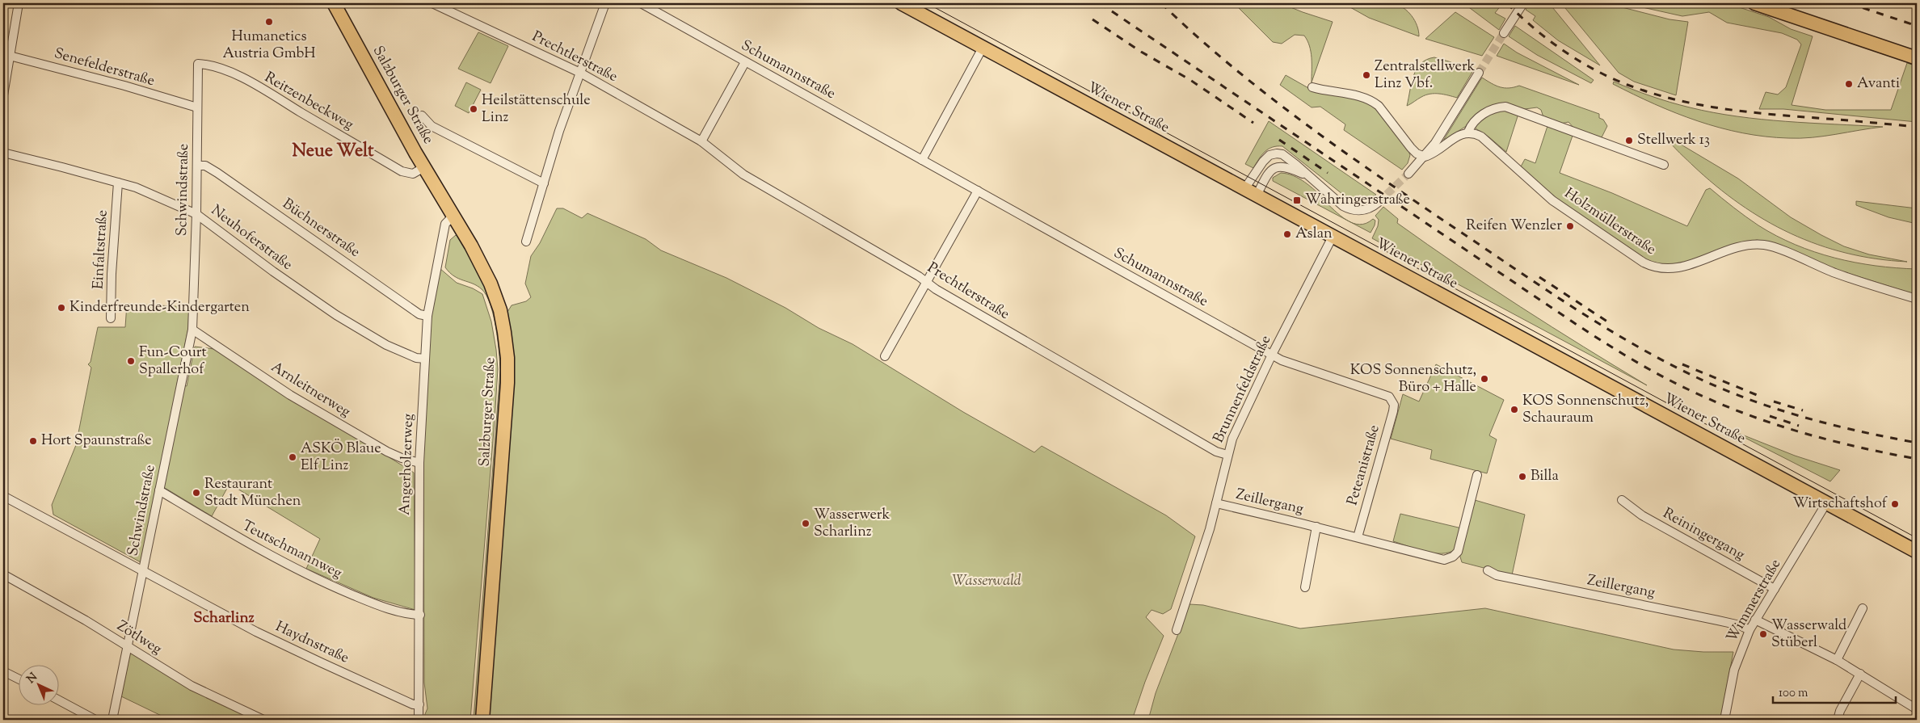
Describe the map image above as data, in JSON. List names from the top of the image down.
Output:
{
  "streets": {
    "main road": ["Salzburger Straße", "Wiener Straße"],
    "street": [
      "Prechtlerstraße",
      "Senefelderstraße",
      "Schumannstraße",
      "Reitzenbeckweg",
      "Schwindstraße",
      "Holzmüllerstraße",
      "Büchnerstraße",
      "Neuhoferstraße",
      "Einfaltstraße",
      "Brunnenfeldstraße",
      "Arnleitnerweg",
      "Angerholzerweg",
      "Peteanistraße",
      "Zeillergang",
      "Reiningergang",
      "Teutschmannweg",
      "Wimmerstraße",
      "Zötlweg",
      "Haydnstraße"
    ]
  },
  "crossings": [
    ["Prechtlerstraße", "Brunnenfeldstraße"],
    ["Senefelderstraße", "Schwindstraße"],
    ["Schumannstraße", "Brunnenfeldstraße"],
    ["Schumannstraße", "Peteanistraße"],
    ["Salzburger Straße", "Reitzenbeckweg"],
    ["Salzburger Straße", "Angerholzerweg"],
    ["Reitzenbeckweg", "Schwindstraße"],
    ["Wiener Straße", "Brunnenfeldstraße"],
    ["Wiener Straße", "Wimmerstraße"],
    ["Schwindstraße", "Büchnerstraße"],
    ["Schwindstraße", "Neuhoferstraße"],
    ["Schwindstraße", "Arnleitnerweg"],
    ["Schwindstraße", "Teutschmannweg"],
    ["Schwindstraße", "Zötlweg"],
    ["Schwindstraße", "Haydnstraße"],
    ["Büchnerstraße", "Angerholzerweg"],
    ["Neuhoferstraße", "Einfaltstraße"],
    ["Neuhoferstraße", "Angerholzerweg"],
    ["Brunnenfeldstraße", "Zeillergang"],
    ["Arnleitnerweg", "Angerholzerweg"],
    ["Angerholzerweg", "Teutschmannweg"],
    ["Angerholzerweg", "Haydnstraße"],
    ["Peteanistraße", "Zeillergang"],
    ["Zeillergang", "Wimmerstraße"],
    ["Reiningergang", "Wimmerstraße"]
  ],
  "districts": ["Neue Welt", "Scharlinz"],
  "parks": ["Wasserwald"],
  "places": {
    "other": [
      "Humanetics Austria GmbH",
      "Zentralstellwerk Linz Vbf.",
      "Avanti",
      "Heilstättenschule Linz",
      "Stellwerk 13",
      "Reifen Wenzler",
      "Aslan",
      "Kinderfreunde-Kindergarten",
      "Fun-Court Spallerhof",
      "KOS Sonnenschutz, Büro + Halle",
      "KOS Sonnenschutz, Schauraum",
      "Hort Spaunstraße",
      "ASKÖ Blaue Elf Linz",
      "Billa",
      "Restaurant Stadt München",
      "Wirtschaftshof",
      "Wasserwerk Scharlinz",
      "Wasserwald Stüberl"
    ],
    "transit": ["Wahringerstraße"]
  },
  "scale_bar": "100 m",
  "north": "top left"
}
